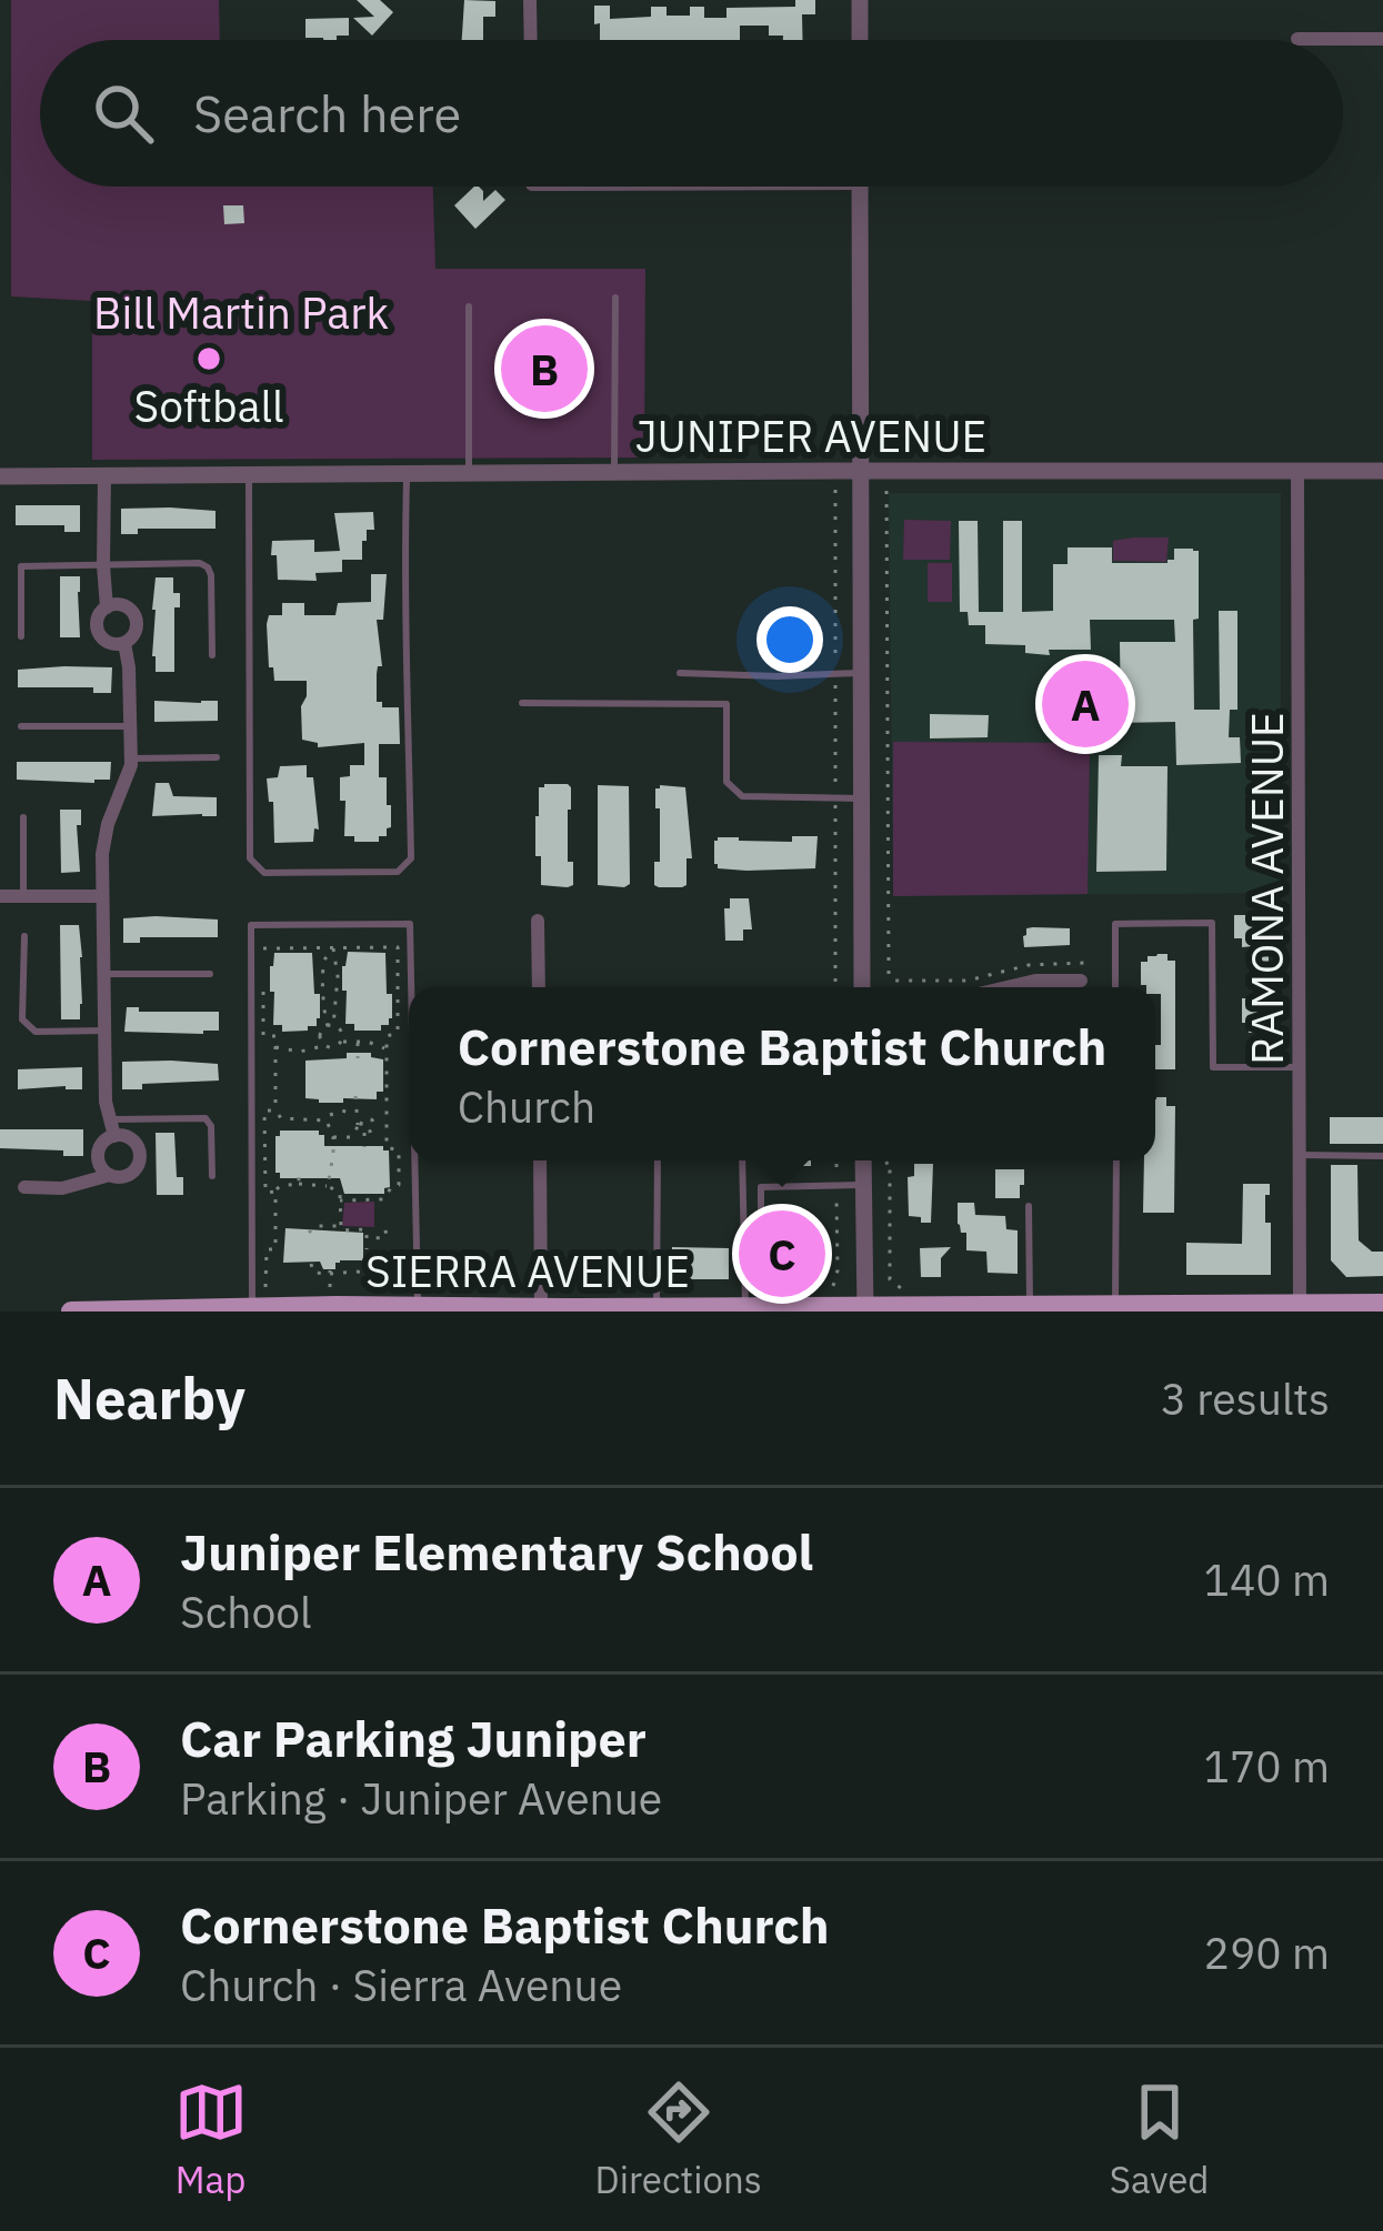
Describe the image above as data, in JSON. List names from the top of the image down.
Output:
{
  "streets": {
    "main road": ["SIERRA AVENUE"],
    "street": ["JUNIPER AVENUE", "RAMONA AVENUE"]
  },
  "crossings": [
    ["JUNIPER AVENUE", "RAMONA AVENUE"],
    ["RAMONA AVENUE", "SIERRA AVENUE"]
  ],
  "parks": ["Bill Martin Park"],
  "places": ["Softball"],
  "page": {
    "search": "Search here",
    "pins": ["B", "A", "C"],
    "popup": ["Cornerstone Baptist Church", "Church"],
    "heading": ["Nearby", "3 results"],
    "list": [
      {
        "mark": "A",
        "name": "Juniper Elementary School",
        "note": "School",
        "value": "140 m"
      },
      {
        "mark": "B",
        "name": "Car Parking Juniper",
        "note": "Parking · Juniper Avenue",
        "value": "170 m"
      },
      {
        "mark": "C",
        "name": "Cornerstone Baptist Church",
        "note": "Church · Sierra Avenue",
        "value": "290 m"
      }
    ],
    "nav": ["Map", "Directions", "Saved"]
  }
}
